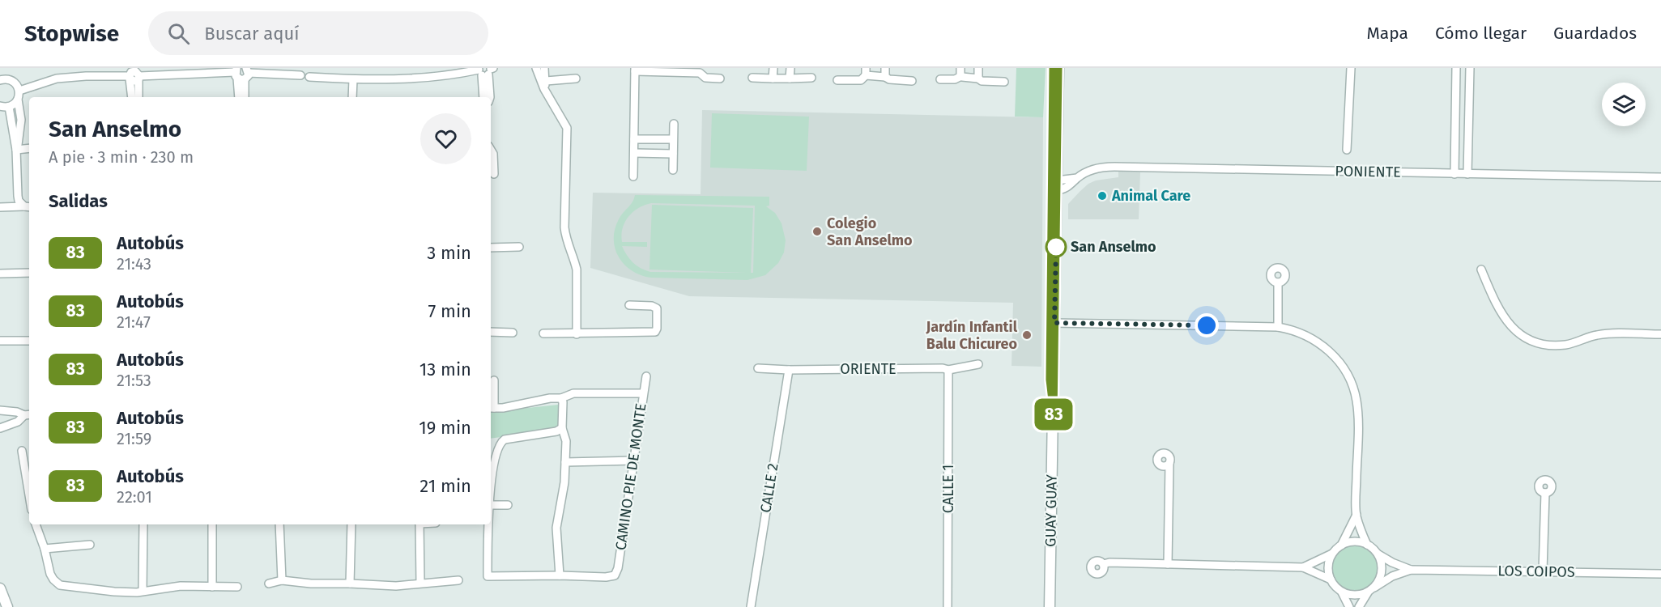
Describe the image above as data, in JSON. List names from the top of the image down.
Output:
{
  "streets": {
    "street": [
      "PONIENTE",
      "ORIENTE",
      "CAMINO PIE DE MONTE",
      "CALLE 2",
      "CALLE 1",
      "GUAY GUAY",
      "LOS COIPOS"
    ]
  },
  "crossings": [
    ["PONIENTE", "GUAY GUAY"],
    ["ORIENTE", "CALLE 2"],
    ["ORIENTE", "CALLE 1"]
  ],
  "places": [
    "Animal Care",
    "Colegio San Anselmo",
    "San Anselmo",
    "Jardín Infantil Balu Chicureo"
  ],
  "lines": ["bus line 83"],
  "page": {
    "header": "Stopwise",
    "search": "Buscar aquí",
    "nav": ["Mapa", "Cómo llegar", "Guardados"],
    "on_map": "83",
    "heading": [
      ["San Anselmo", "A pie · 3 min · 230 m"],
      "Salidas"
    ],
    "list": [
      {
        "mark": "83",
        "name": "Autobús",
        "note": "21:43",
        "value": "3 min"
      },
      {
        "mark": "83",
        "name": "Autobús",
        "note": "21:47",
        "value": "7 min"
      },
      {
        "mark": "83",
        "name": "Autobús",
        "note": "21:53",
        "value": "13 min"
      },
      {
        "mark": "83",
        "name": "Autobús",
        "note": "21:59",
        "value": "19 min"
      },
      {
        "mark": "83",
        "name": "Autobús",
        "note": "22:01",
        "value": "21 min"
      }
    ]
  }
}
